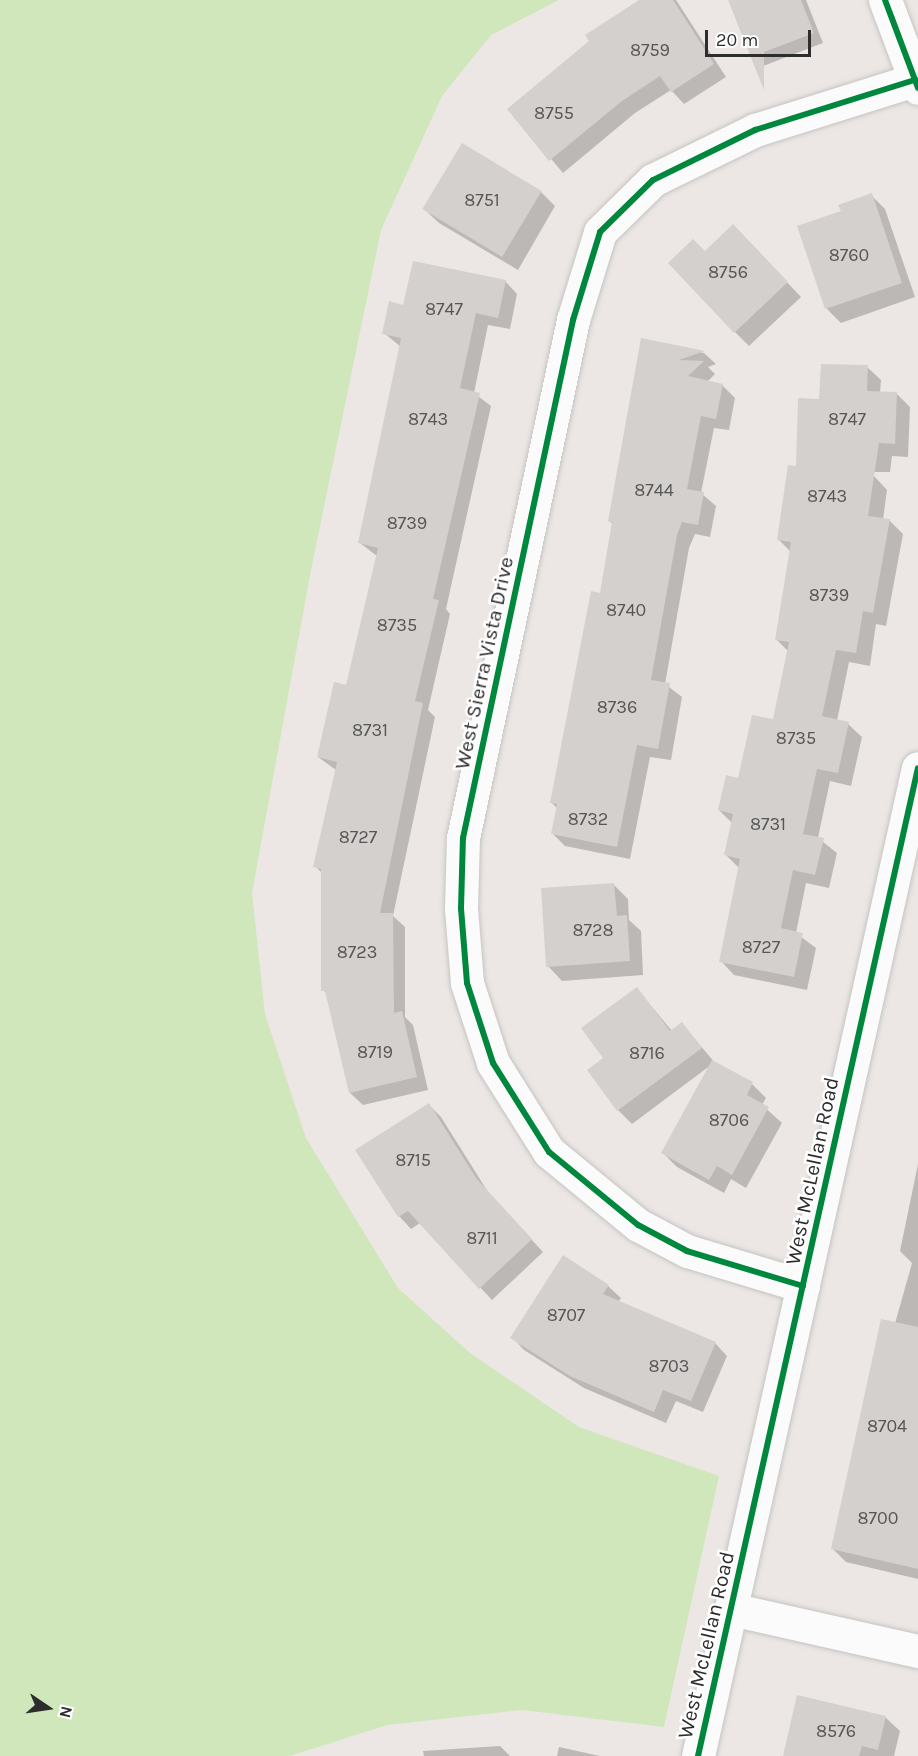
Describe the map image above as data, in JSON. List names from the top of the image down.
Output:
{
  "streets": {
    "street": ["West Sierra Vista Drive", "West McLellan Road"]
  },
  "crossings": [
    ["West Sierra Vista Drive", "West McLellan Road"]
  ],
  "house_numbers": [
    "8759",
    "8755",
    "8751",
    "8760",
    "8756",
    "8747",
    "8743",
    "8747",
    "8744",
    "8743",
    "8739",
    "8739",
    "8740",
    "8735",
    "8736",
    "8731",
    "8735",
    "8732",
    "8731",
    "8727",
    "8728",
    "8727",
    "8723",
    "8719",
    "8716",
    "8706",
    "8715",
    "8711",
    "8707",
    "8703",
    "8704",
    "8700",
    "8576"
  ],
  "scale_bar": "20 m",
  "north": "right"
}
